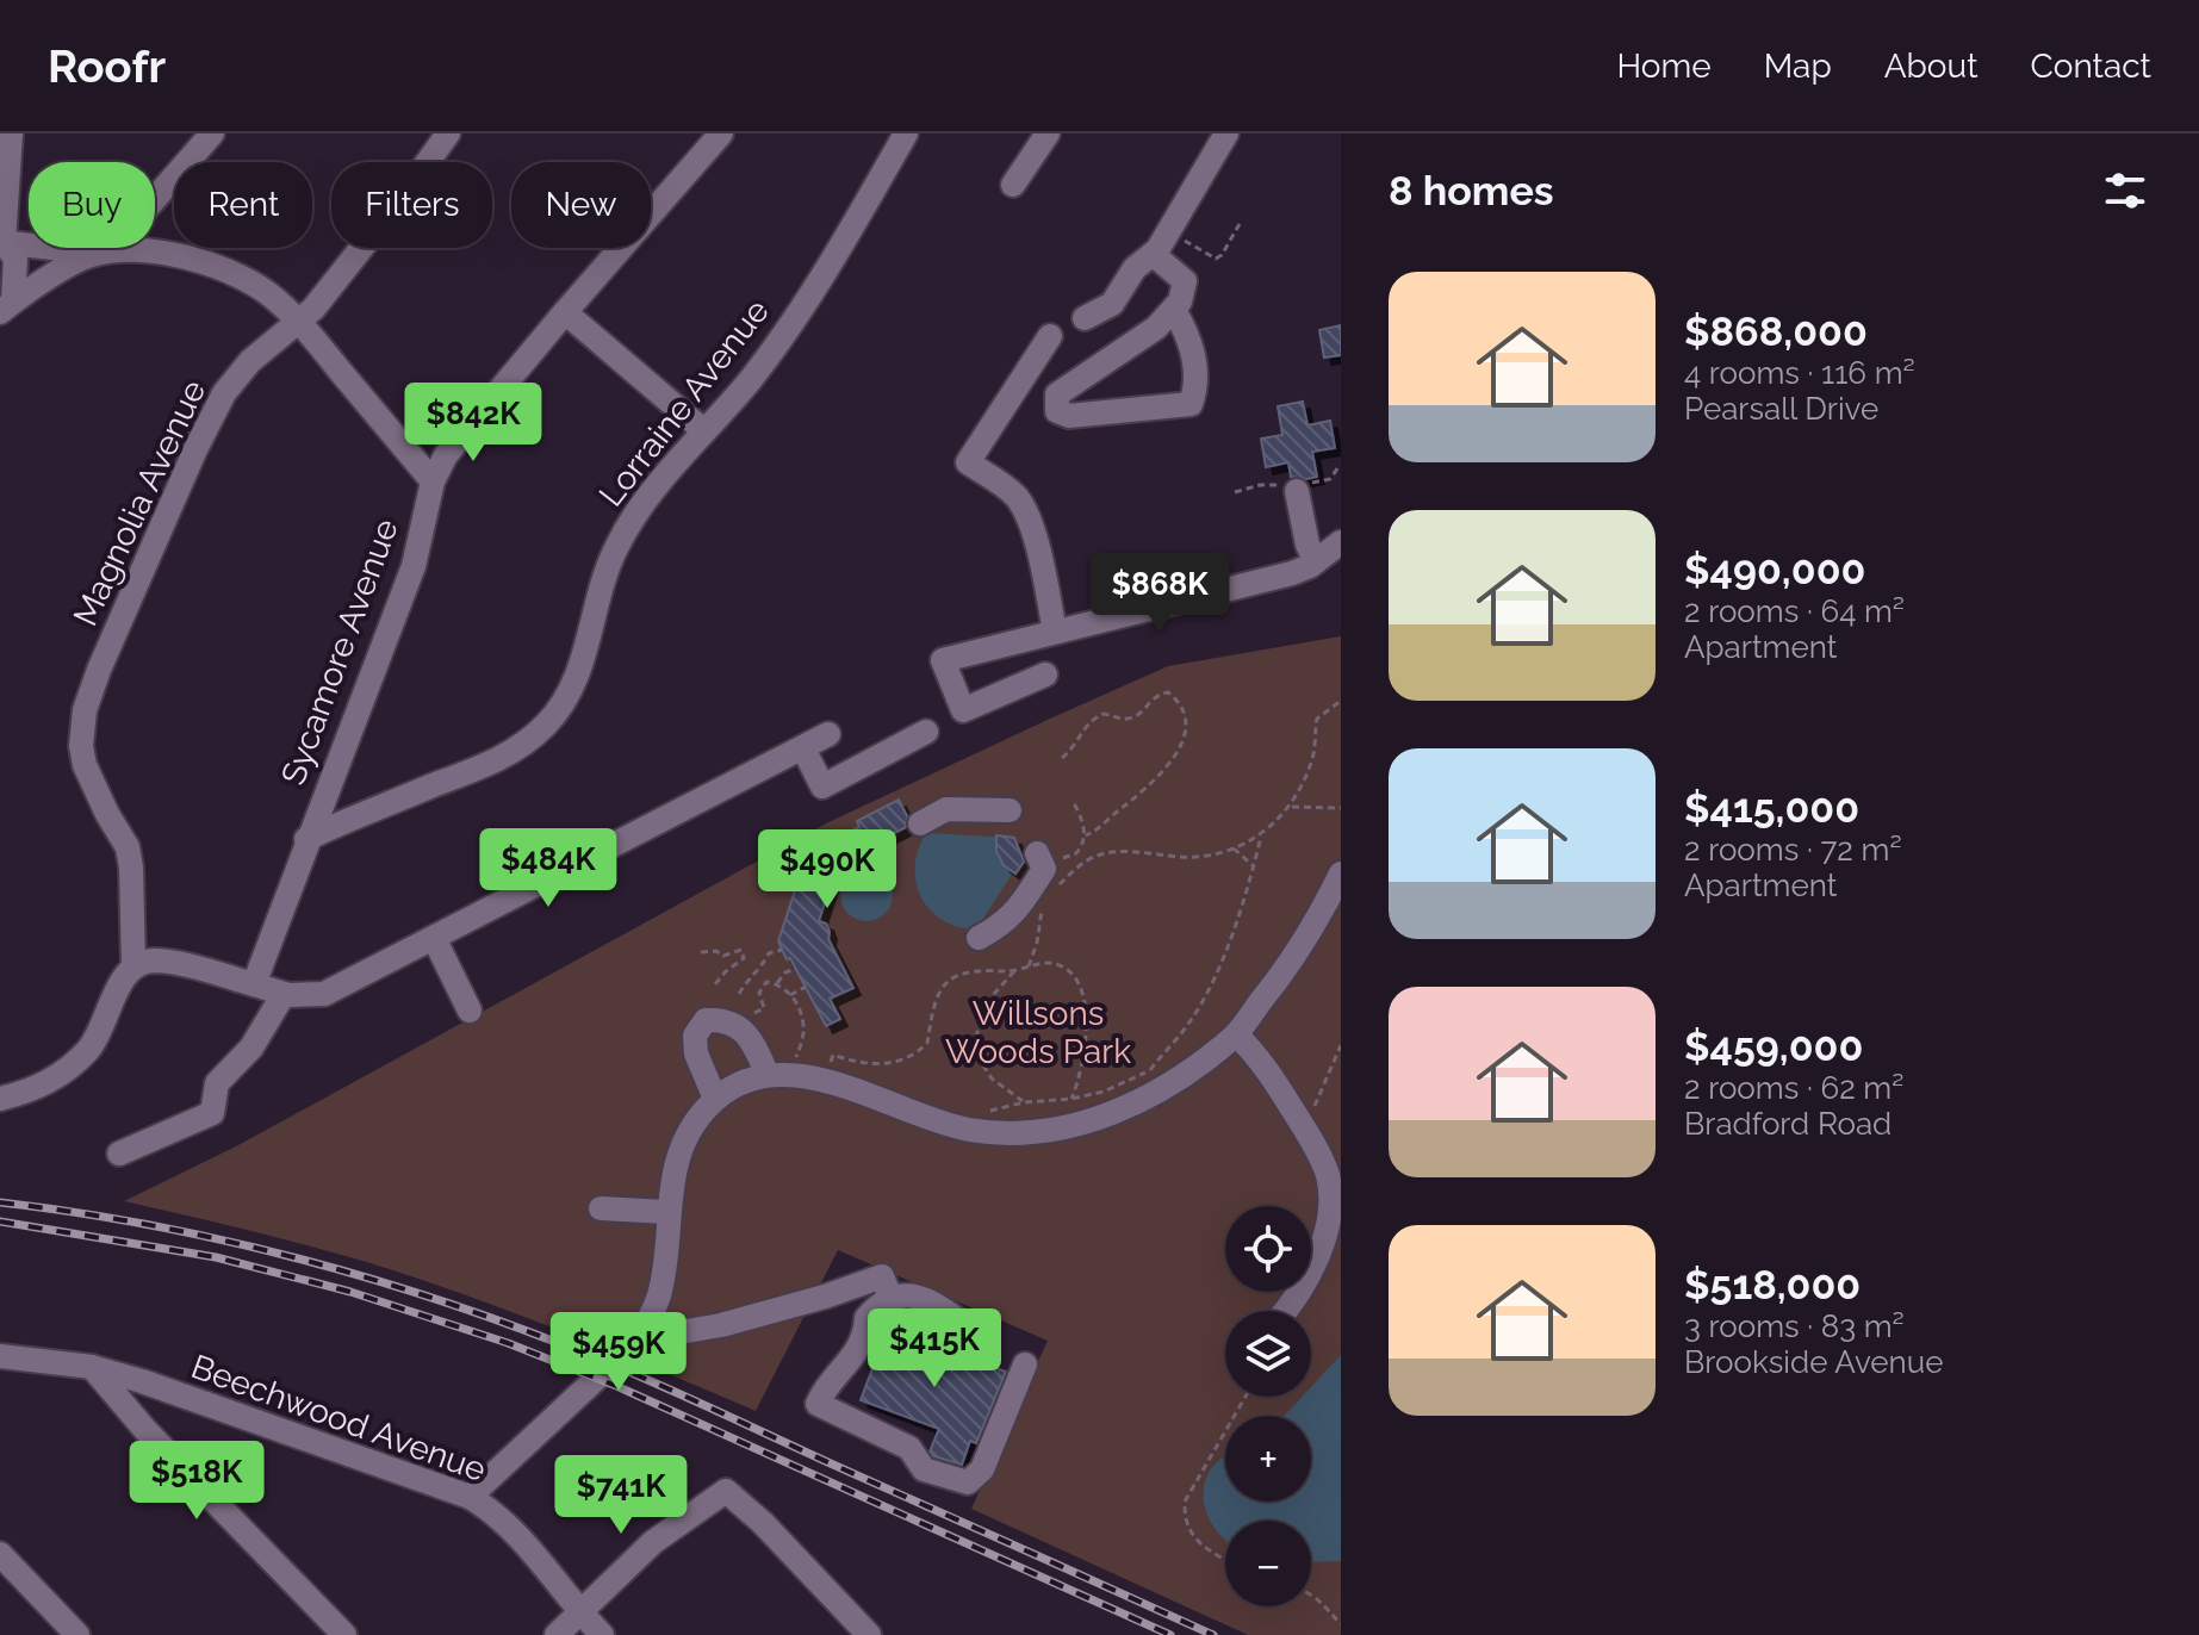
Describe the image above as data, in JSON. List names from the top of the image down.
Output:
{
  "streets": {
    "street": [
      "Lorraine Avenue",
      "Magnolia Avenue",
      "Sycamore Avenue",
      "Beechwood Avenue"
    ]
  },
  "crossings": [
    ["Lorraine Avenue", "Sycamore Avenue"]
  ],
  "parks": ["Willsons Woods Park"],
  "page": {
    "header": "Roofr",
    "nav": [
      "Home",
      "Map",
      "About",
      "Contact"
    ],
    "heading": "8 homes",
    "chip": [
      "Buy",
      "Rent",
      "Filters",
      "New"
    ],
    "list": [
      {
        "name": "$868,000",
        "note": "4 rooms · 116 m² · Pearsall Drive"
      },
      {
        "name": "$490,000",
        "note": "2 rooms · 64 m² · Apartment"
      },
      {
        "name": "$415,000",
        "note": "2 rooms · 72 m² · Apartment"
      },
      {
        "name": "$459,000",
        "note": "2 rooms · 62 m² · Bradford Road"
      },
      {
        "name": "$518,000",
        "note": "3 rooms · 83 m² · Brookside Avenue"
      }
    ],
    "price": [
      "$842K",
      "$868K",
      "$484K",
      "$490K",
      "$415K",
      "$459K",
      "$518K",
      "$741K"
    ],
    "map_buttons": ["+", "−"]
  }
}
